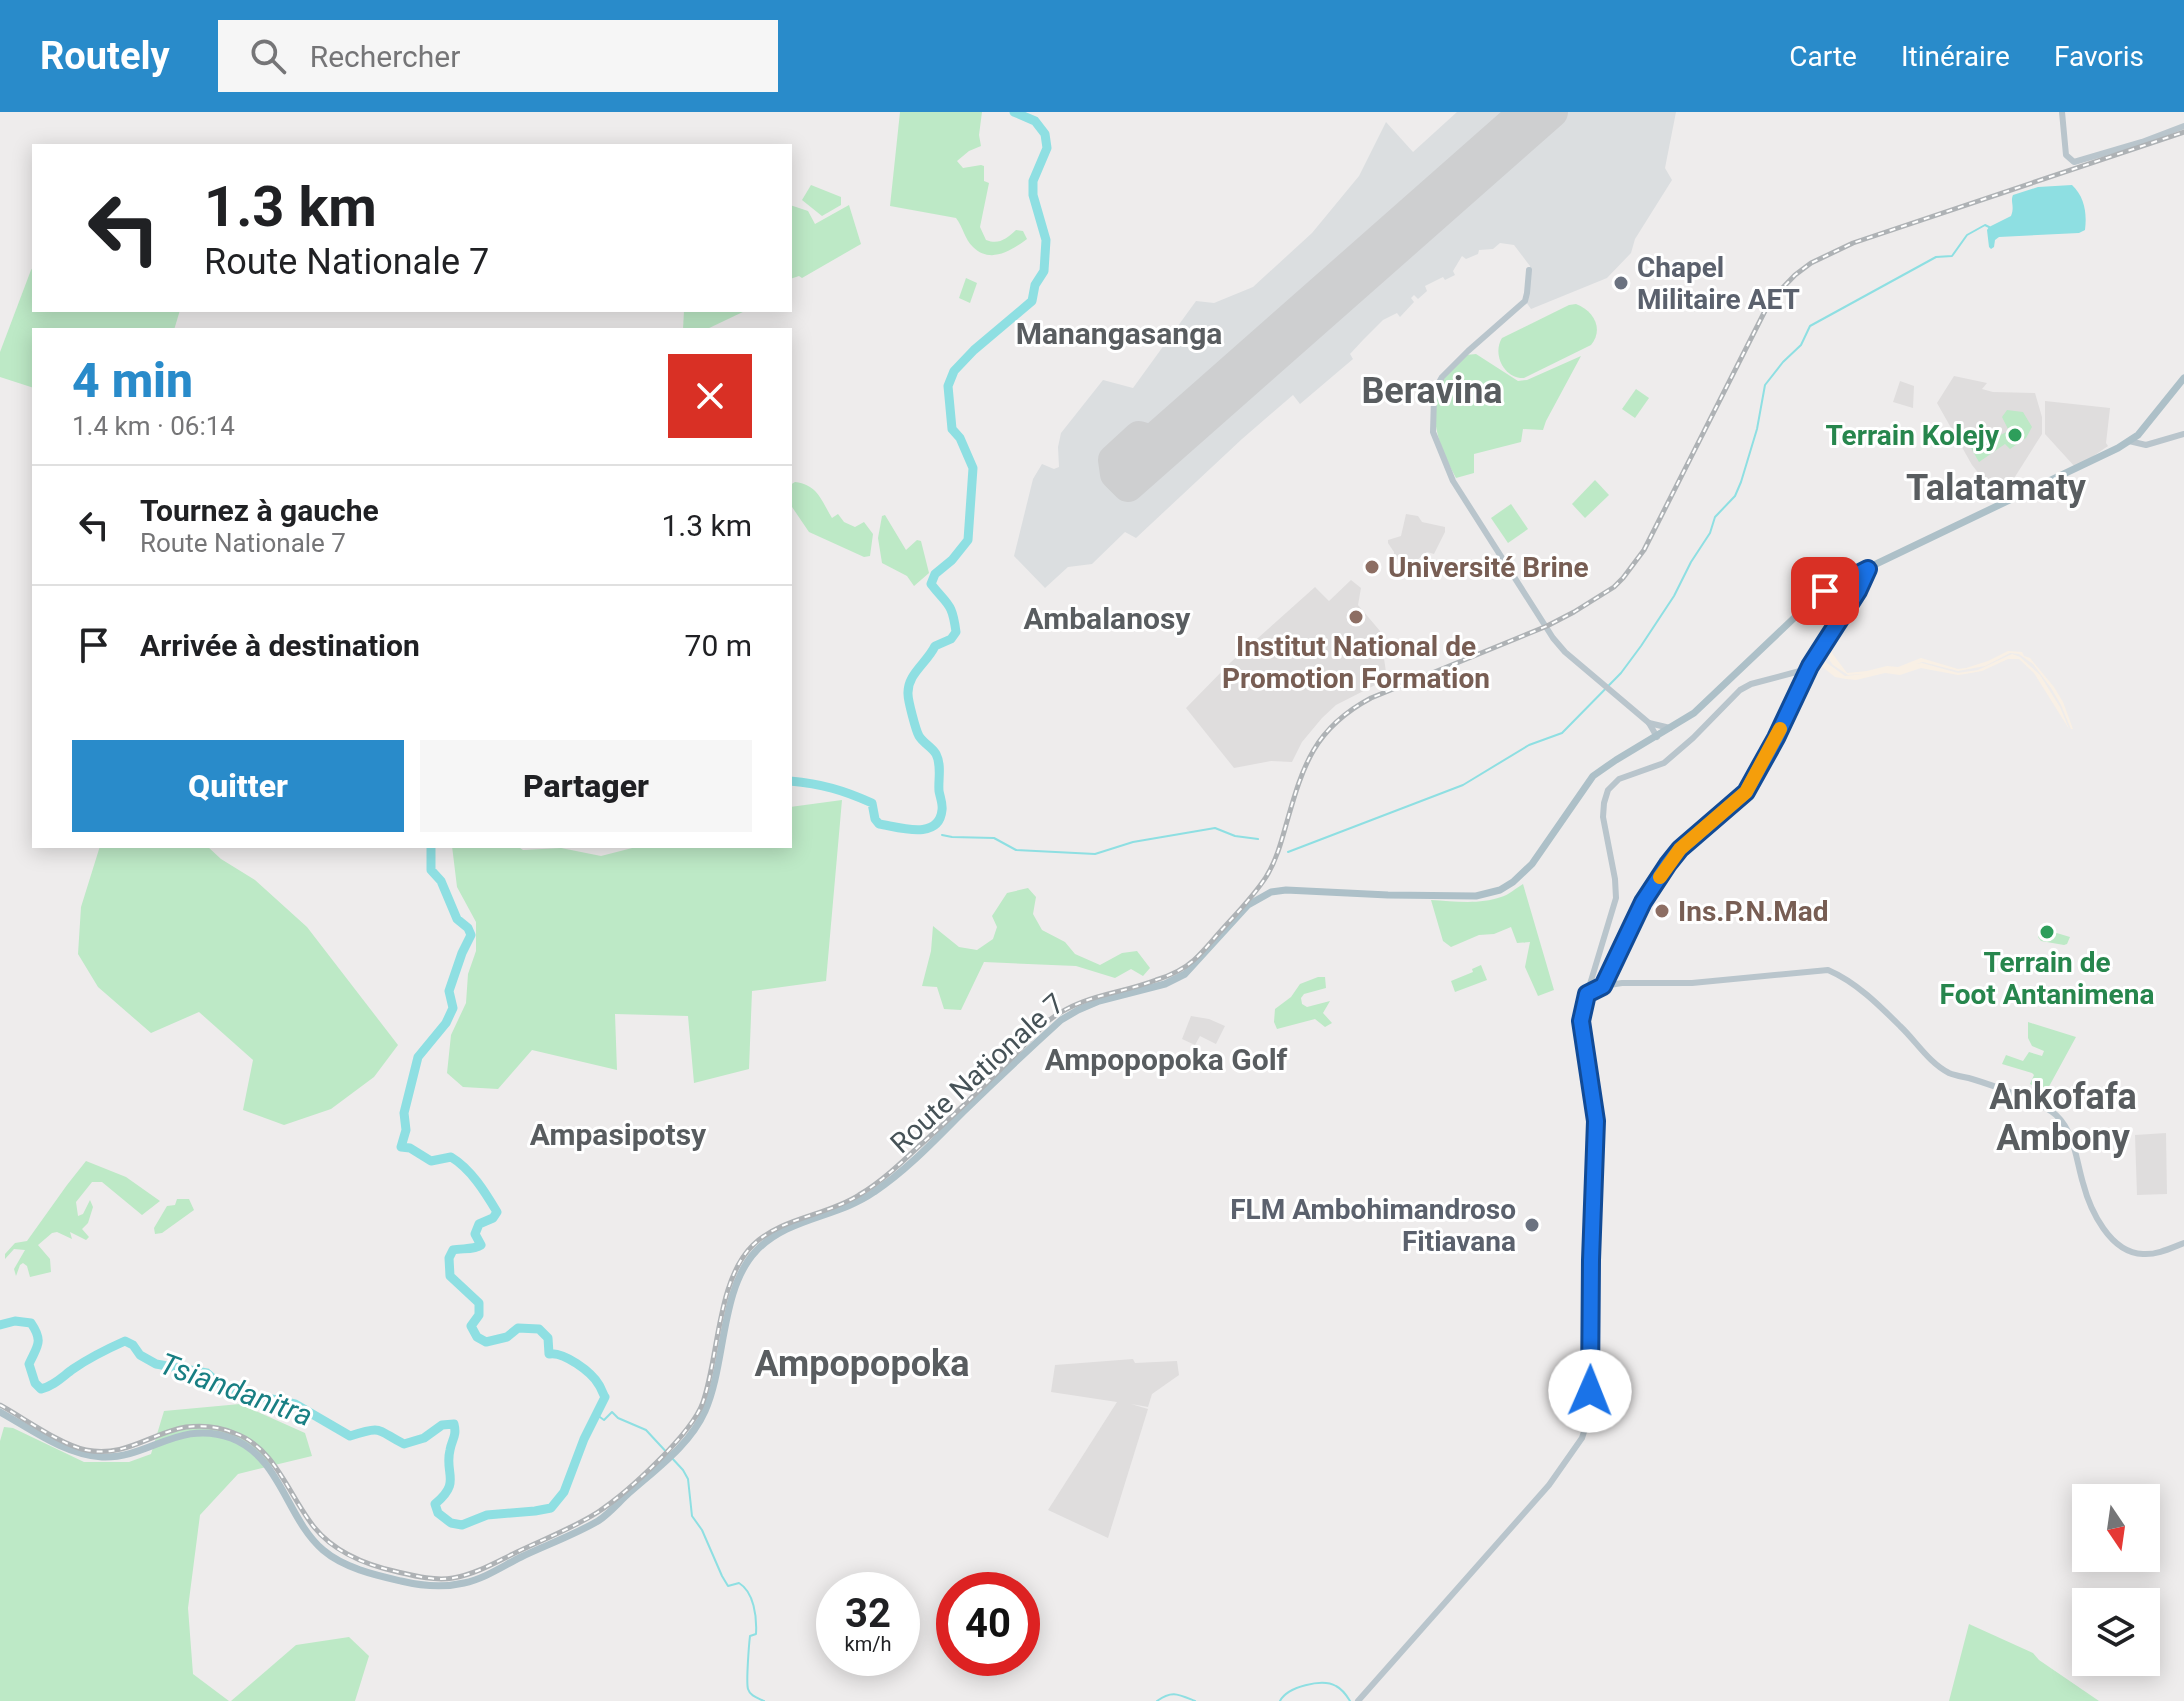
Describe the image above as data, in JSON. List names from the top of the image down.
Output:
{
  "streets": {
    "main road": ["Route Nationale 7"]
  },
  "districts": [
    "Manangasanga",
    "Beravina",
    "Talatamaty",
    "Ambalanosy",
    "Ampopopoka Golf",
    "Ankofafa Ambony",
    "Ampasipotsy",
    "Ampopopoka"
  ],
  "water": ["Tsiandanitra"],
  "places": [
    "Chapel Militaire AET",
    "Terrain Kolejy",
    "Université Brine",
    "Institut National de Promotion Formation",
    "Ins.P.N.Mad",
    "Terrain de Foot Antanimena",
    "FLM Ambohimandroso Fitiavana"
  ],
  "north": "bottom",
  "page": {
    "header": "Routely",
    "search": "Rechercher",
    "nav": ["Carte", "Itinéraire", "Favoris"],
    "turn": ["1.3 km", "Route Nationale 7"],
    "heading": ["4 min", "1.4 km · 06:14"],
    "list": [
      {
        "name": "Tournez à gauche",
        "note": "Route Nationale 7",
        "value": "1.3 km"
      },
      {
        "name": "Arrivée à destination",
        "value": "70 m"
      }
    ],
    "buttons": ["Quitter", "Partager"],
    "speed": "32 km/h",
    "limit": "40"
  }
}
